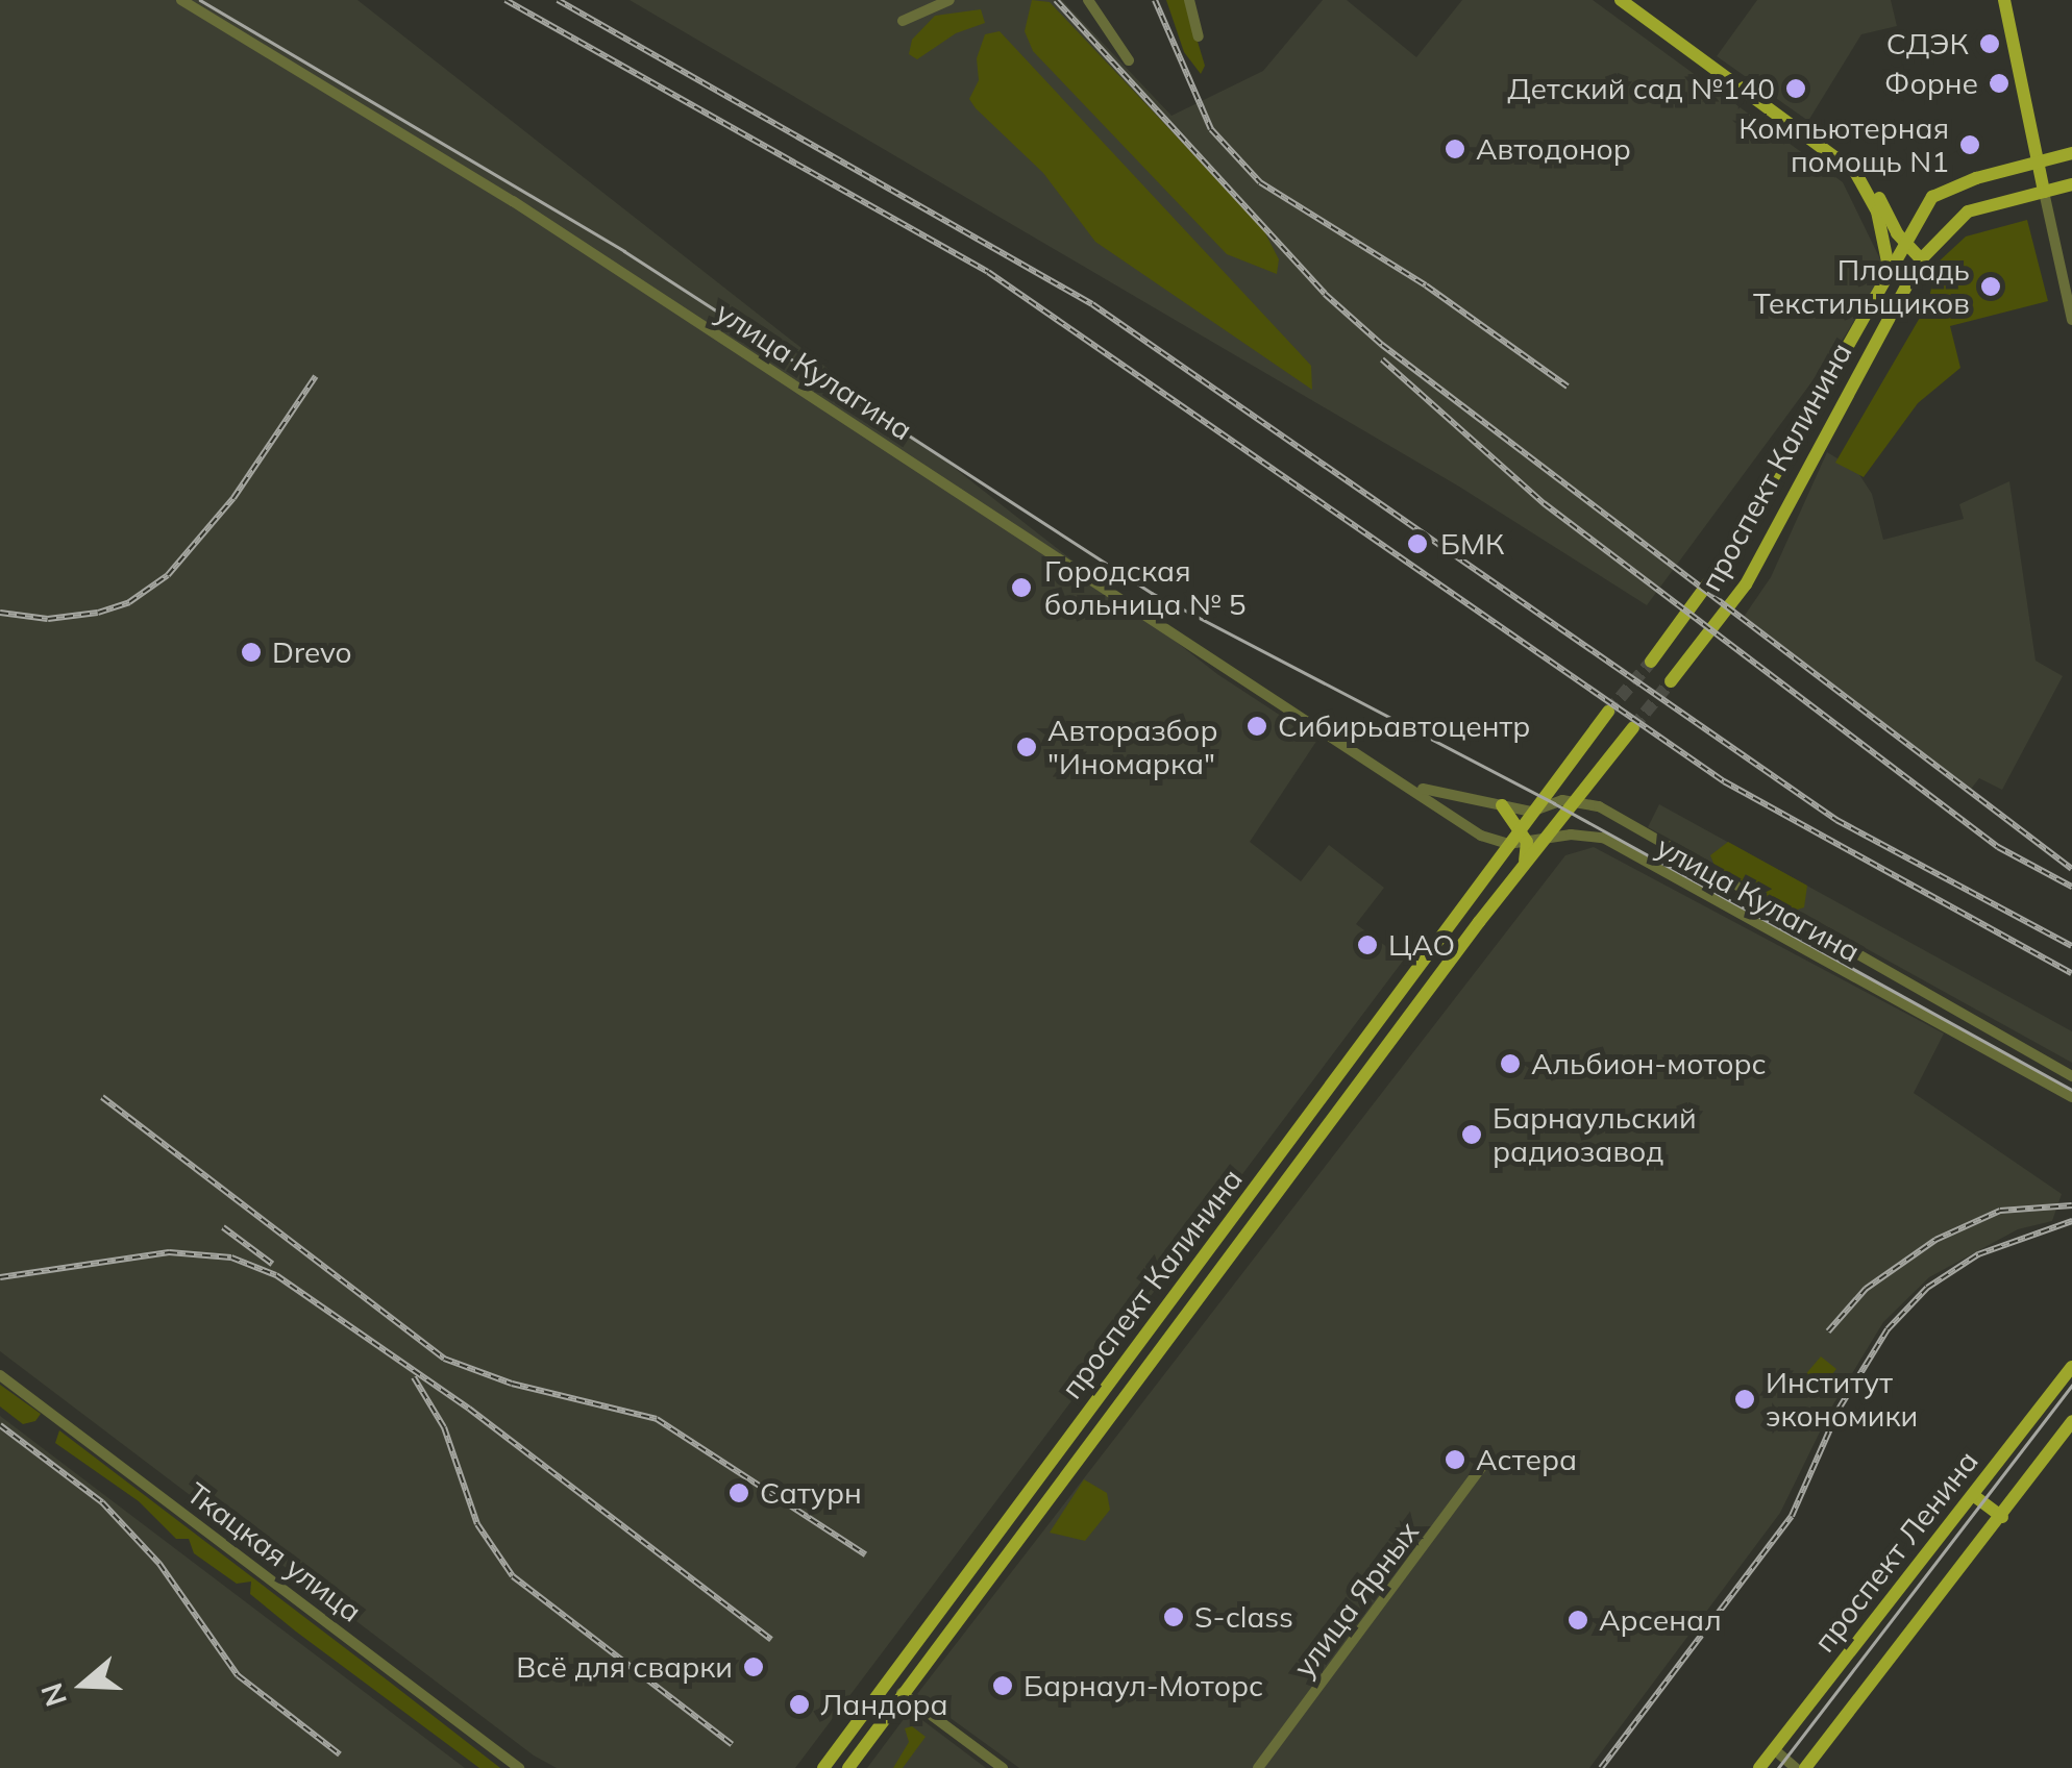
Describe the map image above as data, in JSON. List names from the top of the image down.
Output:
{
  "streets": {
    "main road": ["проспект Калинина", "проспект Ленина"],
    "street": ["улица Кулагина", "Ткацкая улица", "улица Ярных"]
  },
  "crossings": [
    ["улица Кулагина", "проспект Калинина"]
  ],
  "places": [
    "СДЭК",
    "Форне",
    "Детский сад №140",
    "Компьютерная помощь N1",
    "Автодонор",
    "Площадь Текстильщиков",
    "БМК",
    "Городская больница № 5",
    "Drevo",
    "Сибирьавтоцентр",
    "Авторазбор \"Иномарка\"",
    "ЦАО",
    "Альбион-моторс",
    "Барнаульский радиозавод",
    "Институт экономики",
    "Астера",
    "Сатурн",
    "S-class",
    "Арсенал",
    "Всё для сварки",
    "Барнаул-Моторс",
    "Ландора"
  ],
  "north": "left"
}
